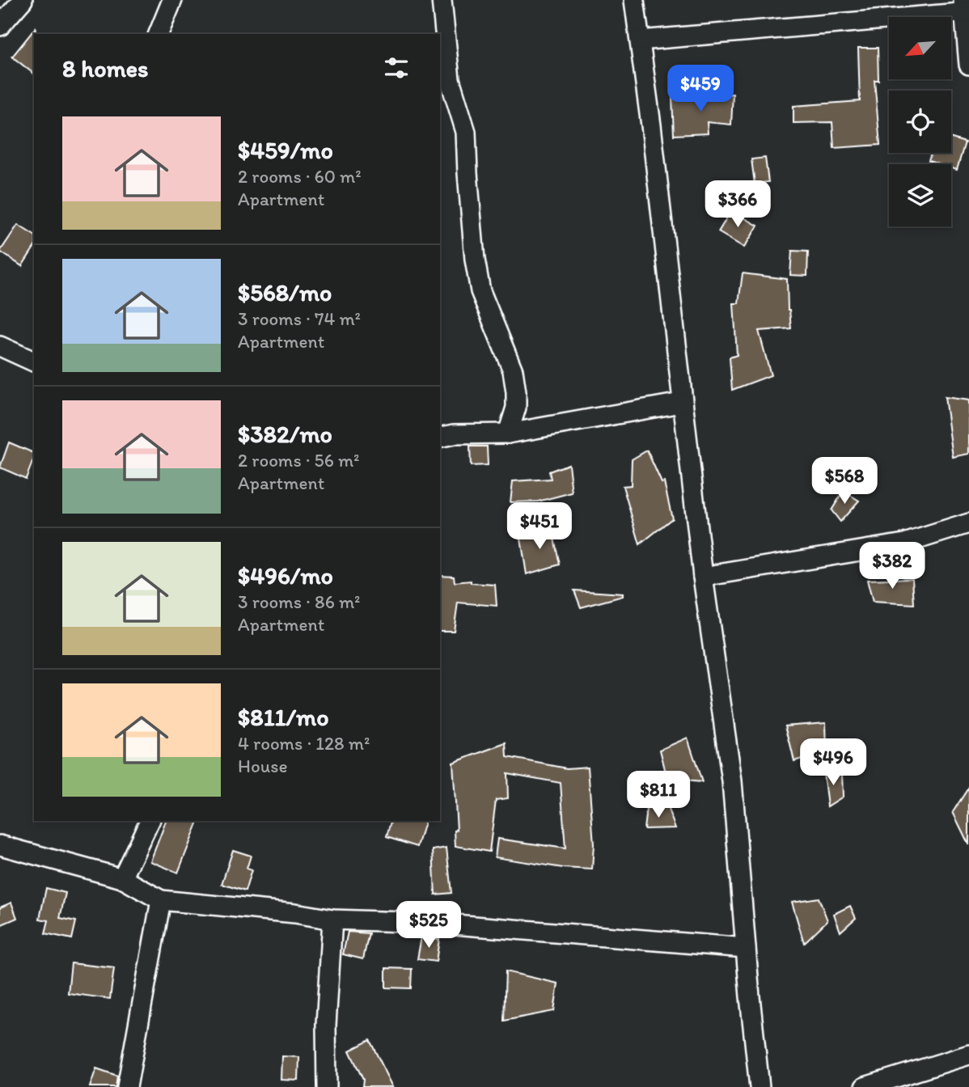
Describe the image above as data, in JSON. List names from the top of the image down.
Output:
{
  "north": "bottom left",
  "page": {
    "heading": "8 homes",
    "price": [
      "$459",
      "$366",
      "$568",
      "$451",
      "$382",
      "$496",
      "$811",
      "$525"
    ],
    "list": [
      {
        "name": "$459/mo",
        "note": "2 rooms · 60 m² · Apartment"
      },
      {
        "name": "$568/mo",
        "note": "3 rooms · 74 m² · Apartment"
      },
      {
        "name": "$382/mo",
        "note": "2 rooms · 56 m² · Apartment"
      },
      {
        "name": "$496/mo",
        "note": "3 rooms · 86 m² · Apartment"
      },
      {
        "name": "$811/mo",
        "note": "4 rooms · 128 m² · House"
      }
    ]
  }
}
